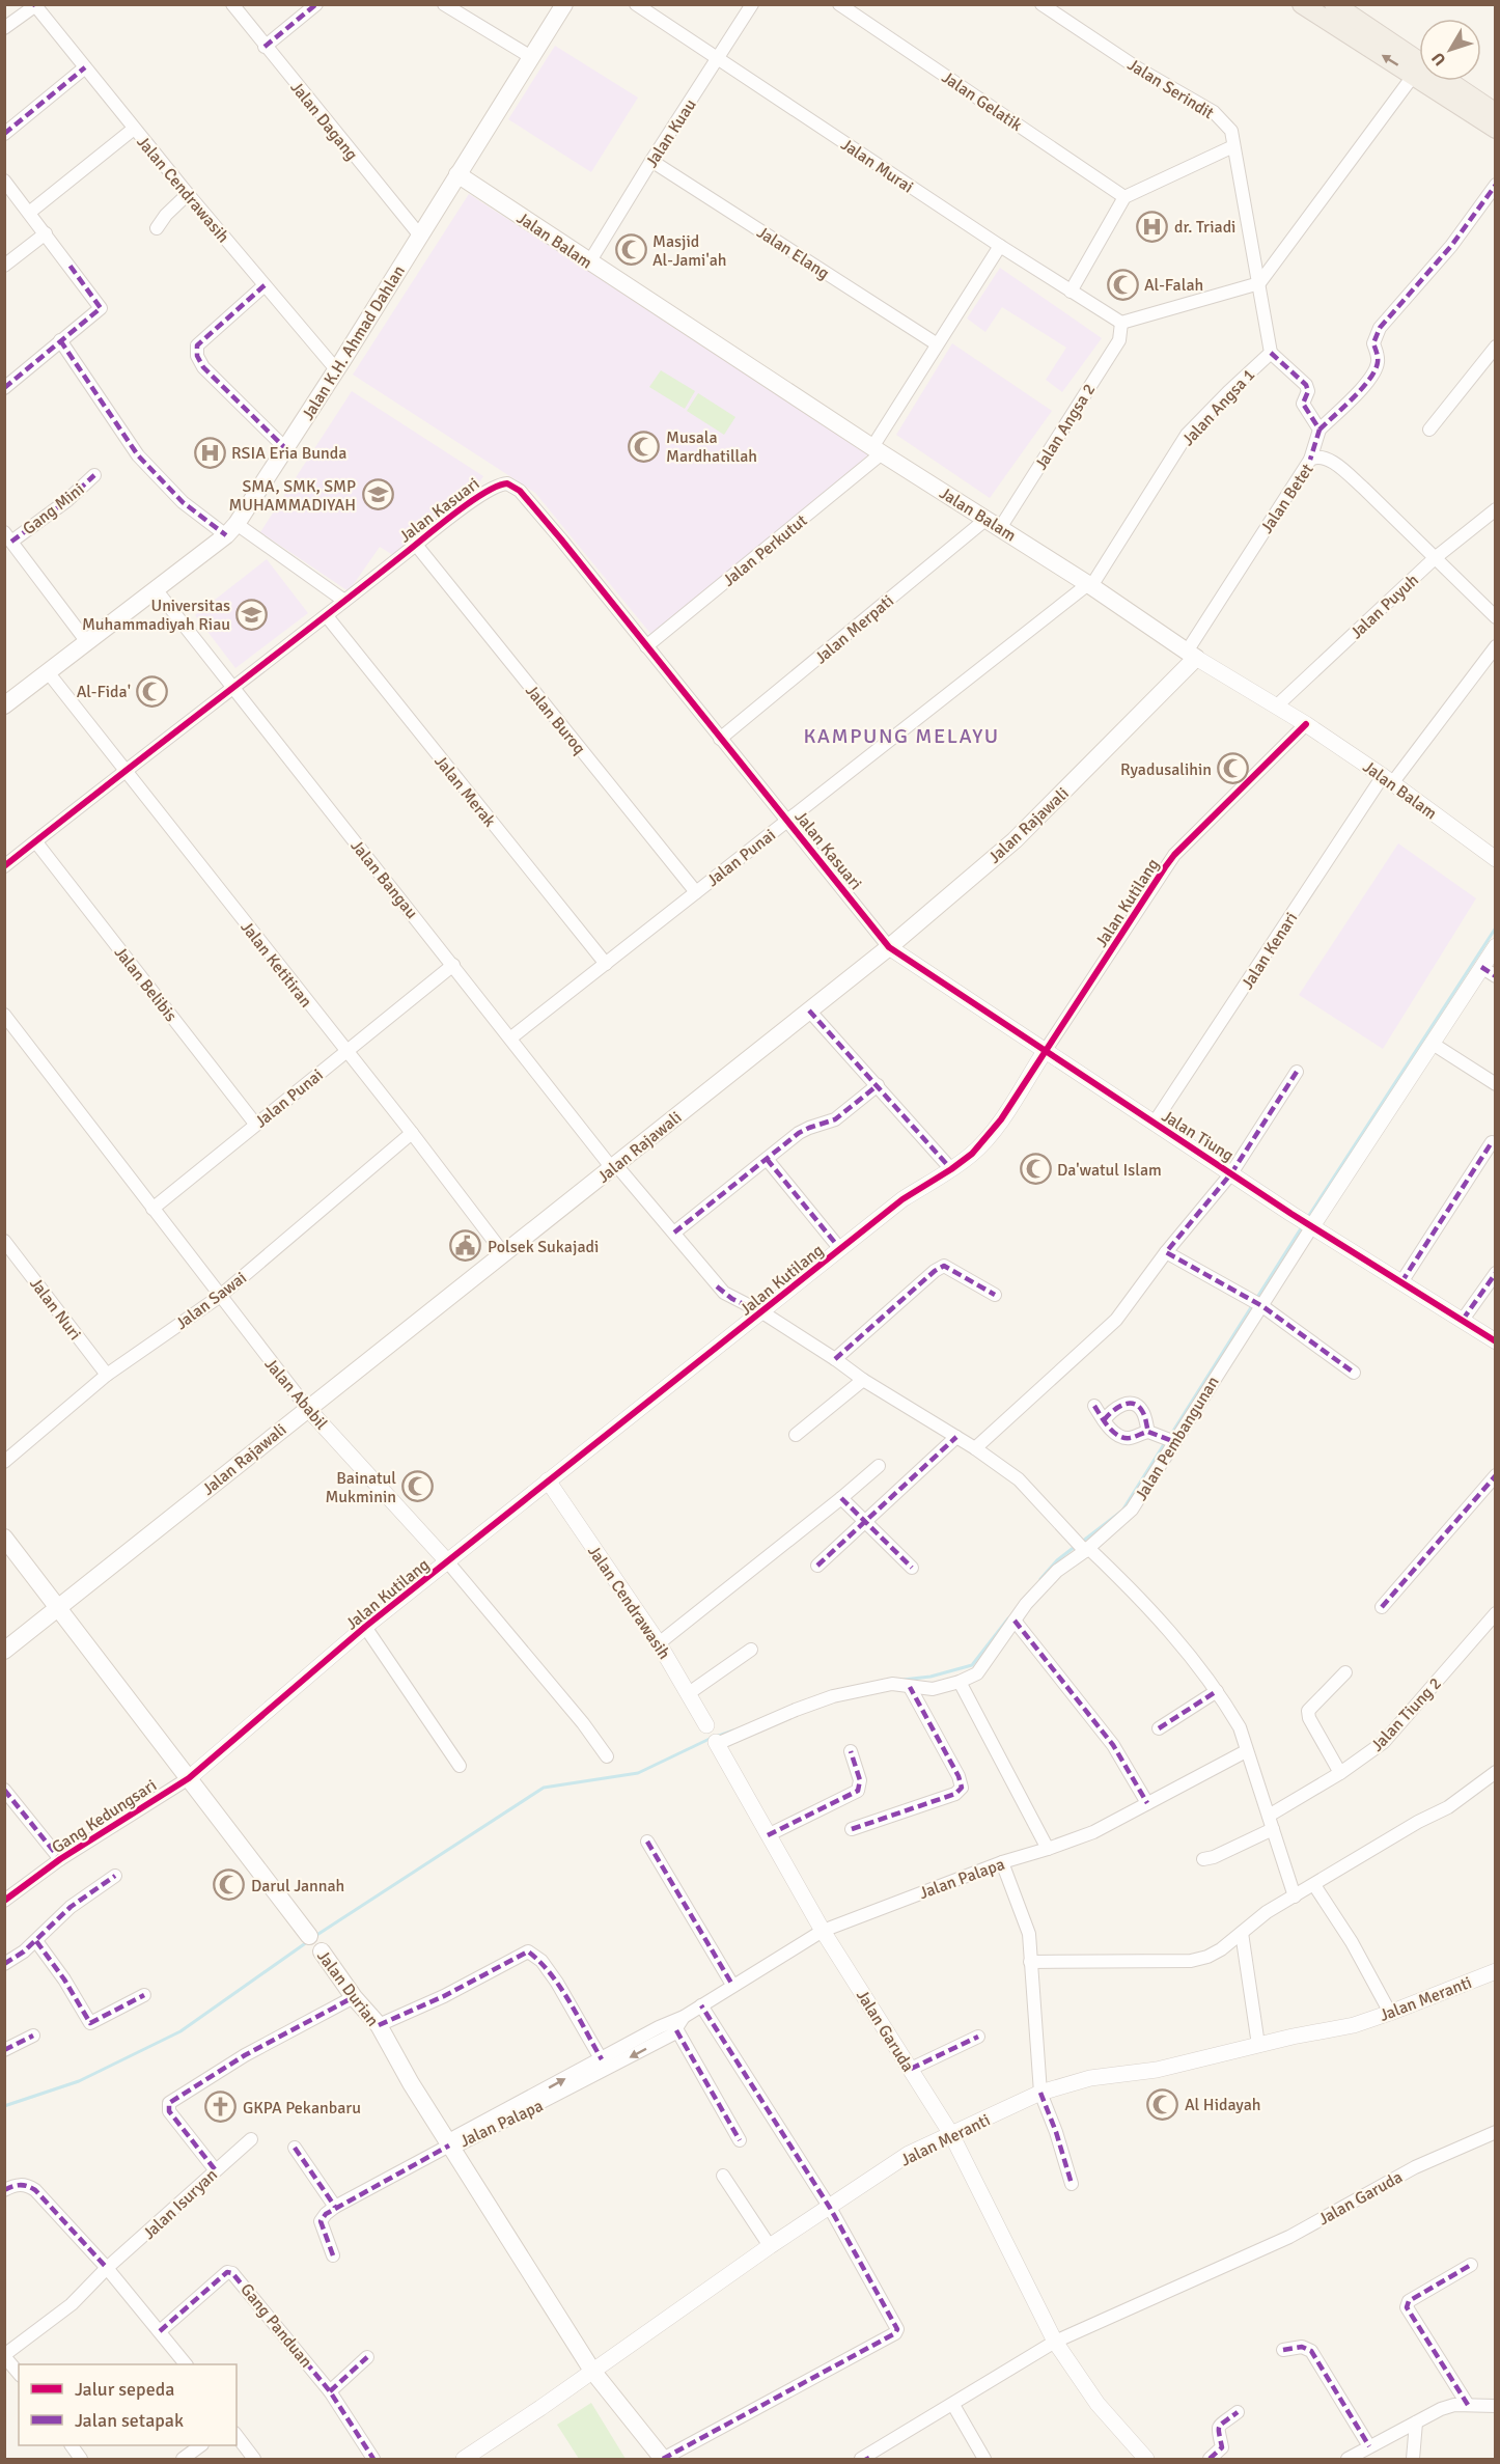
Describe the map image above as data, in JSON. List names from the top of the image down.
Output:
{
  "streets": {
    "main road": [
      "Jalan Balam",
      "Jalan K.H. Ahmad Dahlan",
      "Jalan Rajawali",
      "Jalan Durian"
    ],
    "street": [
      "Jalan Serindit",
      "Jalan Gelatik",
      "Jalan Dagang",
      "Jalan Kuau",
      "Jalan Murai",
      "Jalan Cendrawasih",
      "Jalan Elang",
      "Jalan Angsa 1",
      "Jalan Angsa 2",
      "Jalan Betet",
      "Gang Mini",
      "Jalan Kasuari",
      "Jalan Perkutut",
      "Jalan Puyuh",
      "Jalan Merpati",
      "Jalan Buroq",
      "Jalan Merak",
      "Jalan Punai",
      "Jalan Bangau",
      "Jalan Kutilang",
      "Jalan Kenari",
      "Jalan Ketitiran",
      "Jalan Belibis",
      "Jalan Tiung",
      "Jalan Sawai",
      "Jalan Nuri",
      "Jalan Ababil",
      "Jalan Pembangunan",
      "Jalan Tiung 2",
      "Gang Kedungsari",
      "Jalan Palapa",
      "Jalan Meranti",
      "Jalan Garuda",
      "Jalan Isuryan",
      "Gang Panduan"
    ]
  },
  "crossings": [
    ["Jalan Dagang", "Jalan K.H. Ahmad Dahlan"],
    ["Jalan Kuau", "Jalan Murai"],
    ["Jalan Kuau", "Jalan Balam"],
    ["Jalan Kuau", "Jalan Elang"],
    ["Jalan Murai", "Jalan Angsa 2"],
    ["Jalan Murai", "Jalan Perkutut"],
    ["Jalan Cendrawasih", "Jalan K.H. Ahmad Dahlan"],
    ["Jalan Cendrawasih", "Jalan Kutilang"],
    ["Jalan Cendrawasih", "Jalan Garuda"],
    ["Jalan Balam", "Jalan K.H. Ahmad Dahlan"],
    ["Jalan Balam", "Jalan Angsa 1"],
    ["Jalan Balam", "Jalan Angsa 2"],
    ["Jalan Balam", "Jalan Betet"],
    ["Jalan Balam", "Jalan Perkutut"],
    ["Jalan Balam", "Jalan Puyuh"],
    ["Jalan Balam", "Jalan Merpati"],
    ["Jalan Balam", "Jalan Rajawali"],
    ["Jalan Balam", "Jalan Punai"],
    ["Jalan Balam", "Jalan Kutilang"],
    ["Jalan Balam", "Jalan Kenari"],
    ["Jalan Elang", "Jalan Perkutut"],
    ["Jalan K.H. Ahmad Dahlan", "Jalan Bangau"],
    ["Jalan K.H. Ahmad Dahlan", "Jalan Ketitiran"],
    ["Jalan Angsa 1", "Jalan Punai"],
    ["Jalan Angsa 2", "Jalan Merpati"],
    ["Jalan Betet", "Jalan Puyuh"],
    ["Jalan Betet", "Jalan Rajawali"],
    ["Jalan Kasuari", "Jalan Perkutut"],
    ["Jalan Kasuari", "Jalan Merpati"],
    ["Jalan Kasuari", "Jalan Buroq"],
    ["Jalan Kasuari", "Jalan Merak"],
    ["Jalan Kasuari", "Jalan Rajawali"],
    ["Jalan Kasuari", "Jalan Punai"],
    ["Jalan Kasuari", "Jalan Bangau"],
    ["Jalan Kasuari", "Jalan Ketitiran"],
    ["Jalan Kasuari", "Jalan Belibis"],
    ["Jalan Kasuari", "Jalan Tiung"],
    ["Jalan Buroq", "Jalan Punai"],
    ["Jalan Merak", "Jalan Punai"],
    ["Jalan Rajawali", "Jalan Bangau"],
    ["Jalan Rajawali", "Jalan Ketitiran"],
    ["Jalan Rajawali", "Jalan Tiung"],
    ["Jalan Rajawali", "Jalan Ababil"],
    ["Jalan Rajawali", "Jalan Durian"],
    ["Jalan Punai", "Jalan Bangau"],
    ["Jalan Punai", "Jalan Ketitiran"],
    ["Jalan Punai", "Jalan Belibis"],
    ["Jalan Punai", "Jalan Ababil"],
    ["Jalan Bangau", "Jalan Kutilang"],
    ["Jalan Bangau", "Jalan Pembangunan"],
    ["Jalan Bangau", "Jalan Tiung 2"],
    ["Jalan Bangau", "Jalan Palapa"],
    ["Jalan Kutilang", "Jalan Tiung"],
    ["Jalan Kutilang", "Jalan Ababil"],
    ["Jalan Kutilang", "Gang Kedungsari"],
    ["Jalan Kutilang", "Jalan Durian"],
    ["Jalan Kenari", "Jalan Tiung"],
    ["Jalan Ketitiran", "Jalan Sawai"],
    ["Jalan Tiung", "Jalan Pembangunan"],
    ["Jalan Sawai", "Jalan Nuri"],
    ["Jalan Sawai", "Jalan Ababil"],
    ["Jalan Pembangunan", "Jalan Garuda"],
    ["Gang Kedungsari", "Jalan Durian"],
    ["Jalan Palapa", "Jalan Durian"],
    ["Jalan Palapa", "Jalan Garuda"],
    ["Jalan Durian", "Jalan Meranti"],
    ["Jalan Meranti", "Jalan Garuda"]
  ],
  "districts": ["KAMPUNG MELAYU"],
  "places": {
    "hospital": ["dr. Triadi", "RSIA Eria Bunda"],
    "mosque": [
      "Masjid Al-Jami'ah",
      "Al-Falah",
      "Musala Mardhatillah",
      "Al-Fida'",
      "Ryadusalihin",
      "Da'watul Islam",
      "Bainatul Mukminin",
      "Darul Jannah",
      "Al Hidayah"
    ],
    "school or university": ["SMA, SMK, SMP MUHAMMADIYAH", "Universitas Muhammadiyah Riau"],
    "public building": ["Polsek Sukajadi"],
    "church": ["GKPA Pekanbaru"]
  },
  "legend": ["Jalur sepeda", "Jalan setapak"],
  "north": "bottom left"
}
